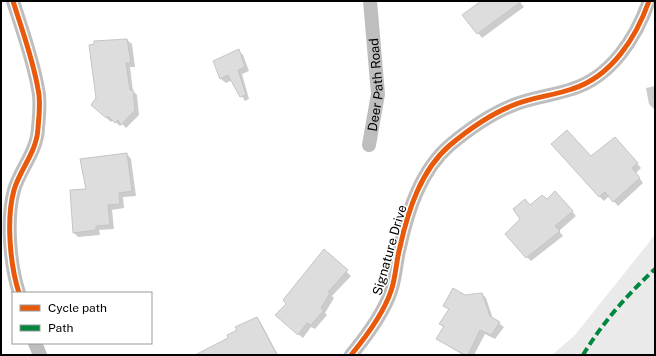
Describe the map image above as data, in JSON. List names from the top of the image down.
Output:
{
  "streets": {
    "street": ["Deer Path Road", "Signature Drive"]
  },
  "legend": ["Cycle path", "Path"]
}
